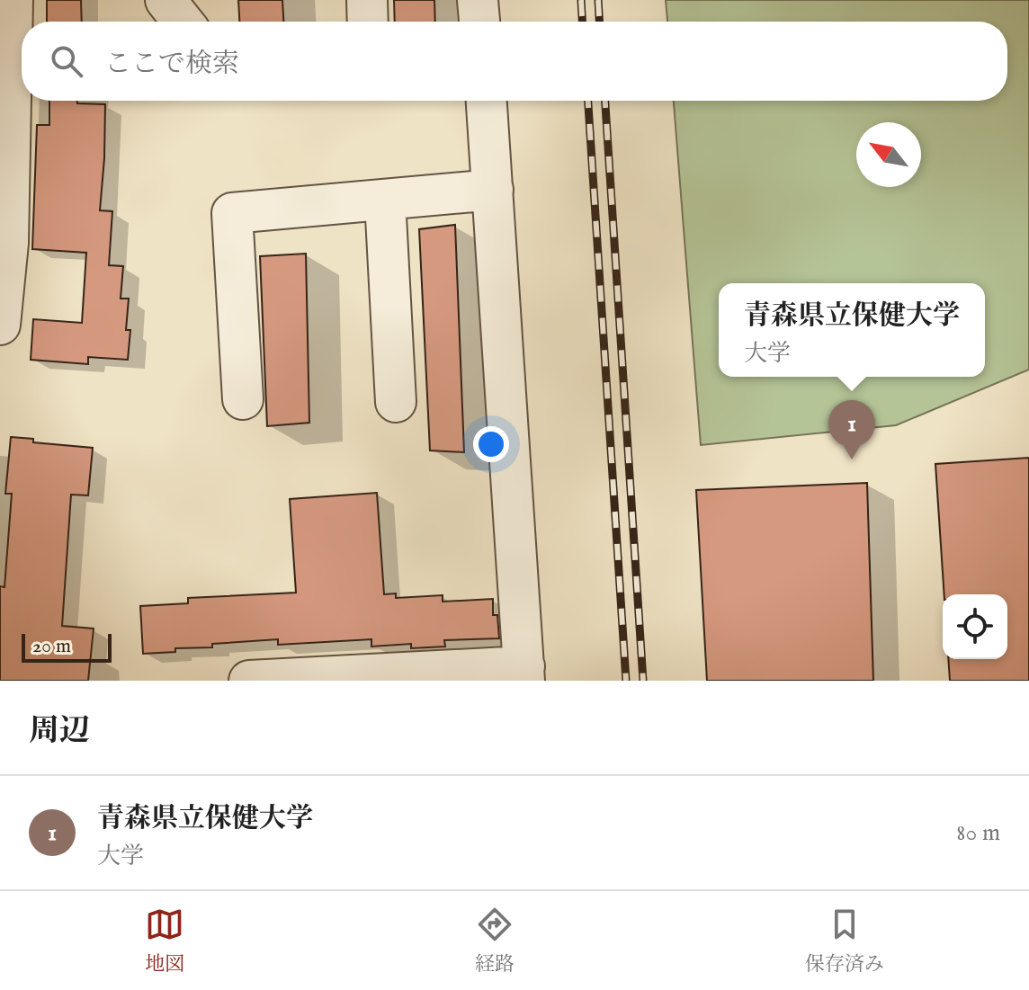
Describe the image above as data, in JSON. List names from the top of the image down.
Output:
{
  "scale_bar": "20 m",
  "north": "top left",
  "page": {
    "search": "ここで検索",
    "popup": ["青森県立保健大学", "大学"],
    "pins": "1",
    "scale": "20 m",
    "heading": "周辺",
    "list": [
      {
        "mark": "1",
        "name": "青森県立保健大学",
        "note": "大学",
        "value": "80 m"
      }
    ],
    "nav": ["地図", "経路", "保存済み"]
  }
}
